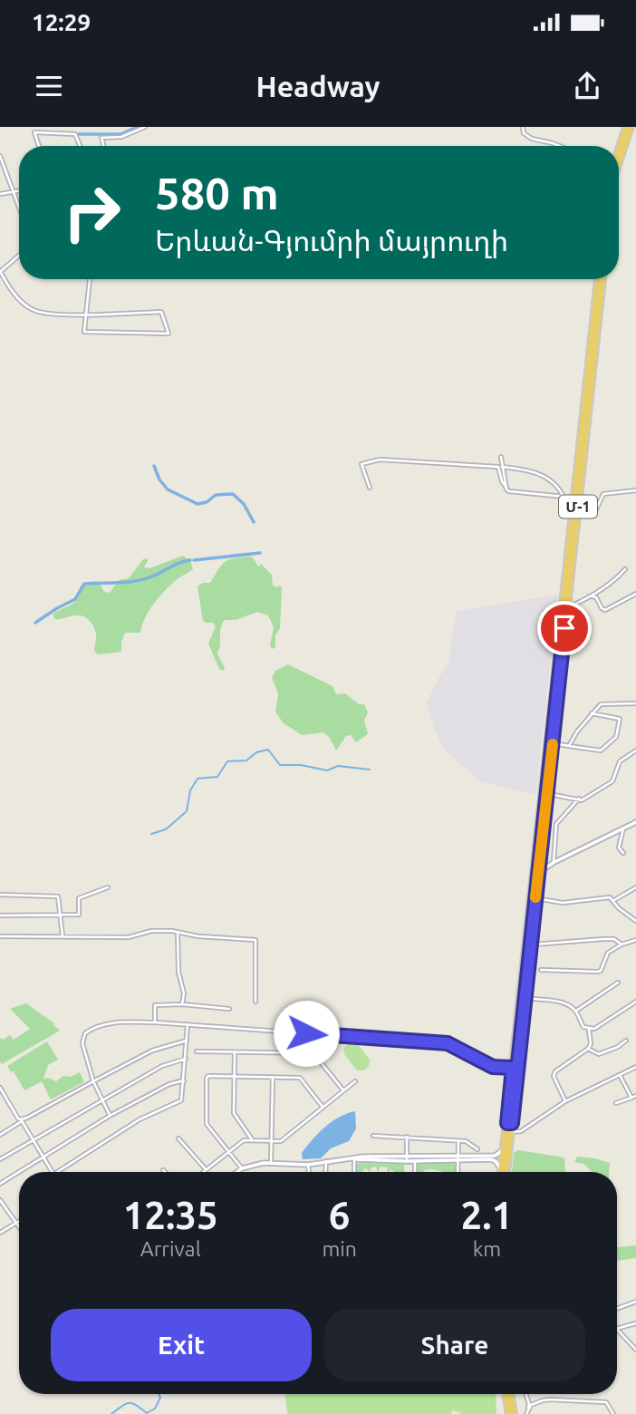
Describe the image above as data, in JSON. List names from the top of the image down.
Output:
{
  "streets": {
    "highway": ["Մ-1"]
  },
  "page": {
    "status": "12:29",
    "header": "Headway",
    "turn": ["580 m", "Երևան-Գյումրի մայրուղի"],
    "eta": [
      "12:35",
      "Arrival",
      "6",
      "min",
      "2.1",
      "km"
    ],
    "buttons": ["Exit", "Share"]
  }
}
